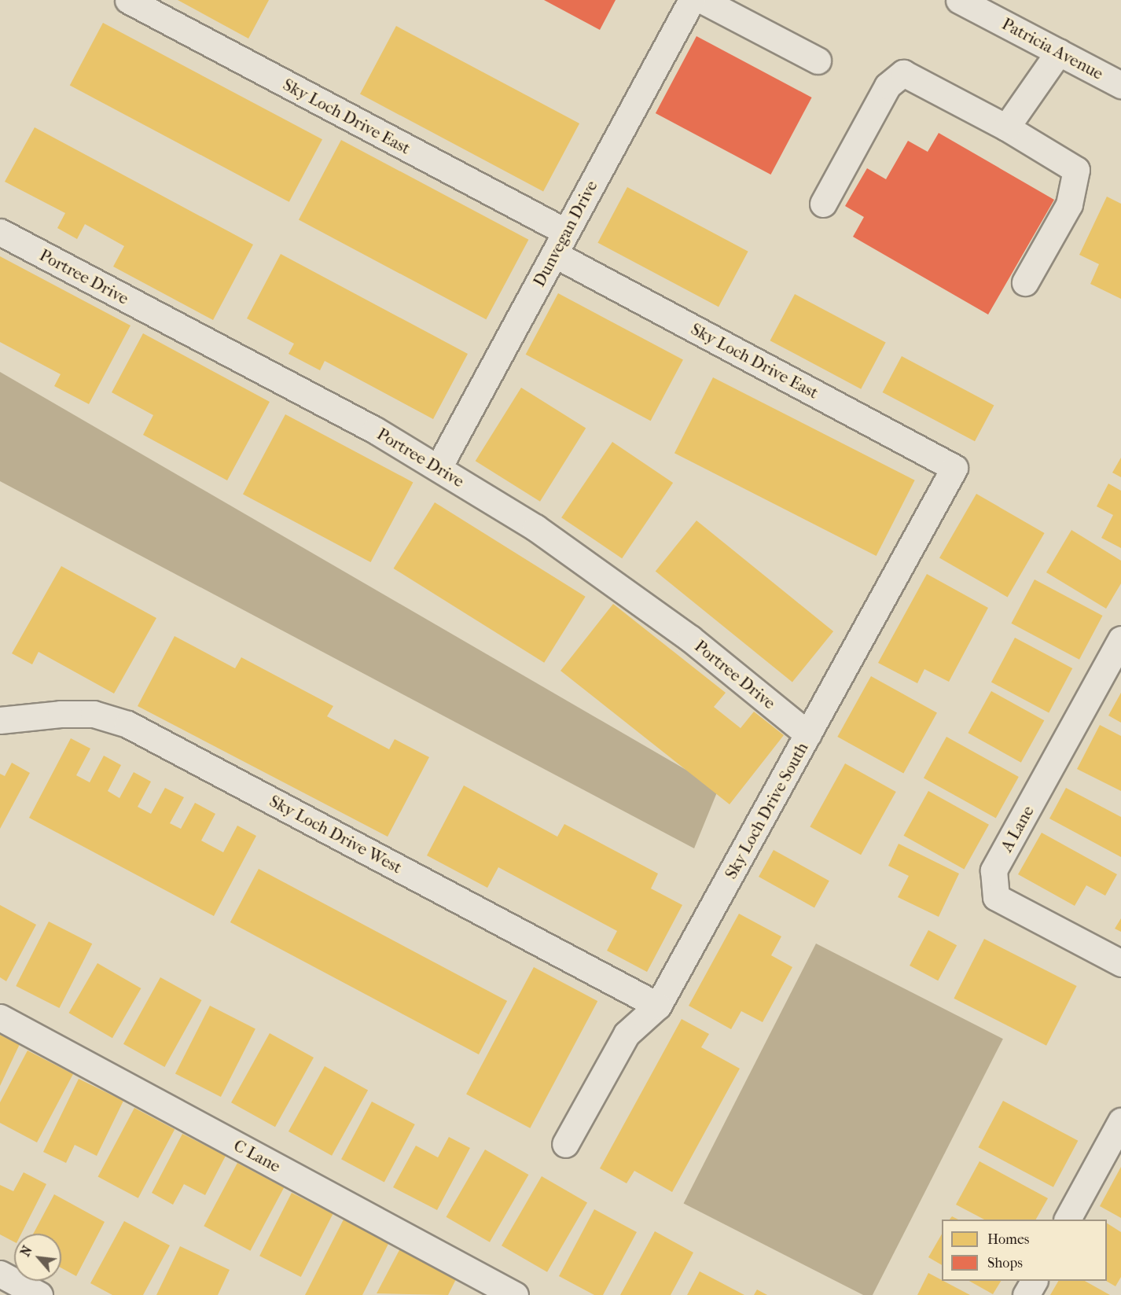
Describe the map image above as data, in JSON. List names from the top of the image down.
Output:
{
  "streets": {
    "street": [
      "Patricia Avenue",
      "Sky Loch Drive East",
      "Dunvegan Drive",
      "Portree Drive",
      "Sky Loch Drive South",
      "A Lane",
      "Sky Loch Drive West",
      "C Lane"
    ]
  },
  "crossings": [
    ["Sky Loch Drive East", "Dunvegan Drive"],
    ["Sky Loch Drive East", "Sky Loch Drive South"],
    ["Dunvegan Drive", "Portree Drive"],
    ["Portree Drive", "Sky Loch Drive South"],
    ["Sky Loch Drive South", "Sky Loch Drive West"]
  ],
  "legend": ["Homes", "Shops"],
  "north": "top left"
}
